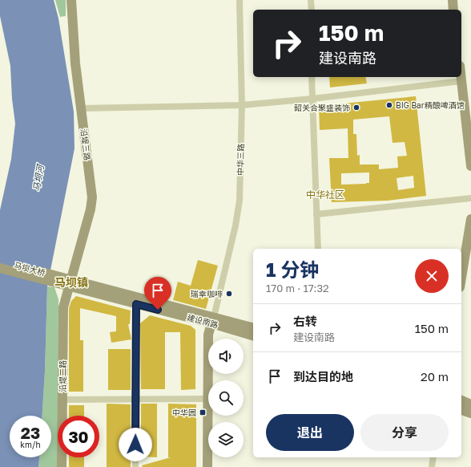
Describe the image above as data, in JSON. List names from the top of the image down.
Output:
{
  "streets": {
    "main road": [
      "沿堤三路",
      "马坝大桥",
      "建设南路",
      "沿堤二路"
    ],
    "street": ["中华三路"]
  },
  "crossings": [
    ["沿堤三路", "建设南路"],
    ["沿堤三路", "沿堤二路"],
    ["中华三路", "建设南路"],
    ["马坝大桥", "建设南路"],
    ["建设南路", "沿堤二路"]
  ],
  "districts": ["中华社区", "马坝镇"],
  "water": ["马坝河"],
  "places": {
    "other": ["BIG Bar精酿啤酒馆", "韶关合聚盛装饰", "瑞幸咖啡"],
    "transit": ["中华园"]
  },
  "page": {
    "turn": ["150 m", "建设南路"],
    "heading": ["1 分钟", "170 m · 17:32"],
    "list": [
      {
        "name": "右转",
        "note": "建设南路",
        "value": "150 m"
      },
      {
        "name": "到达目的地",
        "value": "20 m"
      }
    ],
    "buttons": ["退出", "分享"],
    "speed": "23 km/h",
    "limit": "30"
  }
}
